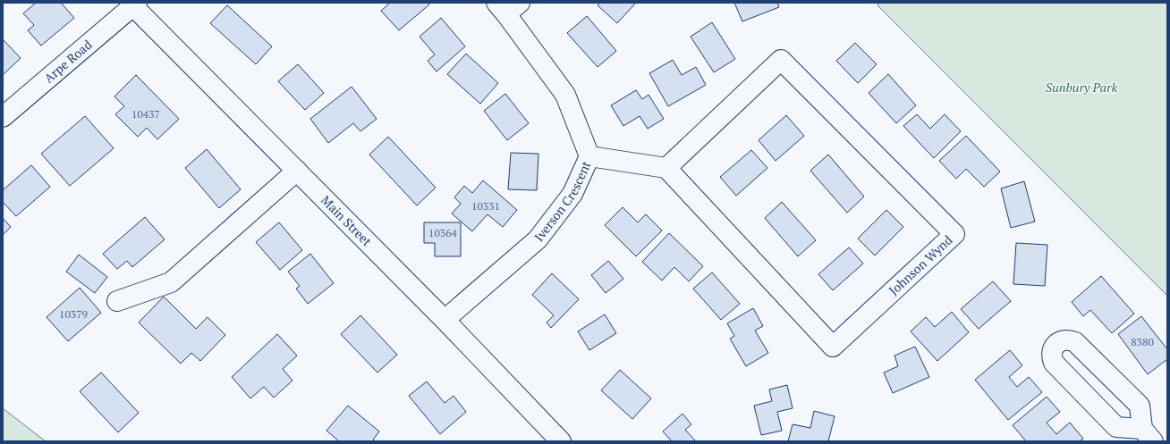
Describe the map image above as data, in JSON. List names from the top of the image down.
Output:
{
  "streets": {
    "street": [
      "Arpe Road",
      "Iverson Crescent",
      "Main Street",
      "Johnson Wynd"
    ]
  },
  "crossings": [
    ["Arpe Road", "Main Street"],
    ["Iverson Crescent", "Main Street"]
  ],
  "parks": ["Sunbury Park"],
  "house_numbers": [
    "10437",
    "10331",
    "10364",
    "10379",
    "8380"
  ]
}
